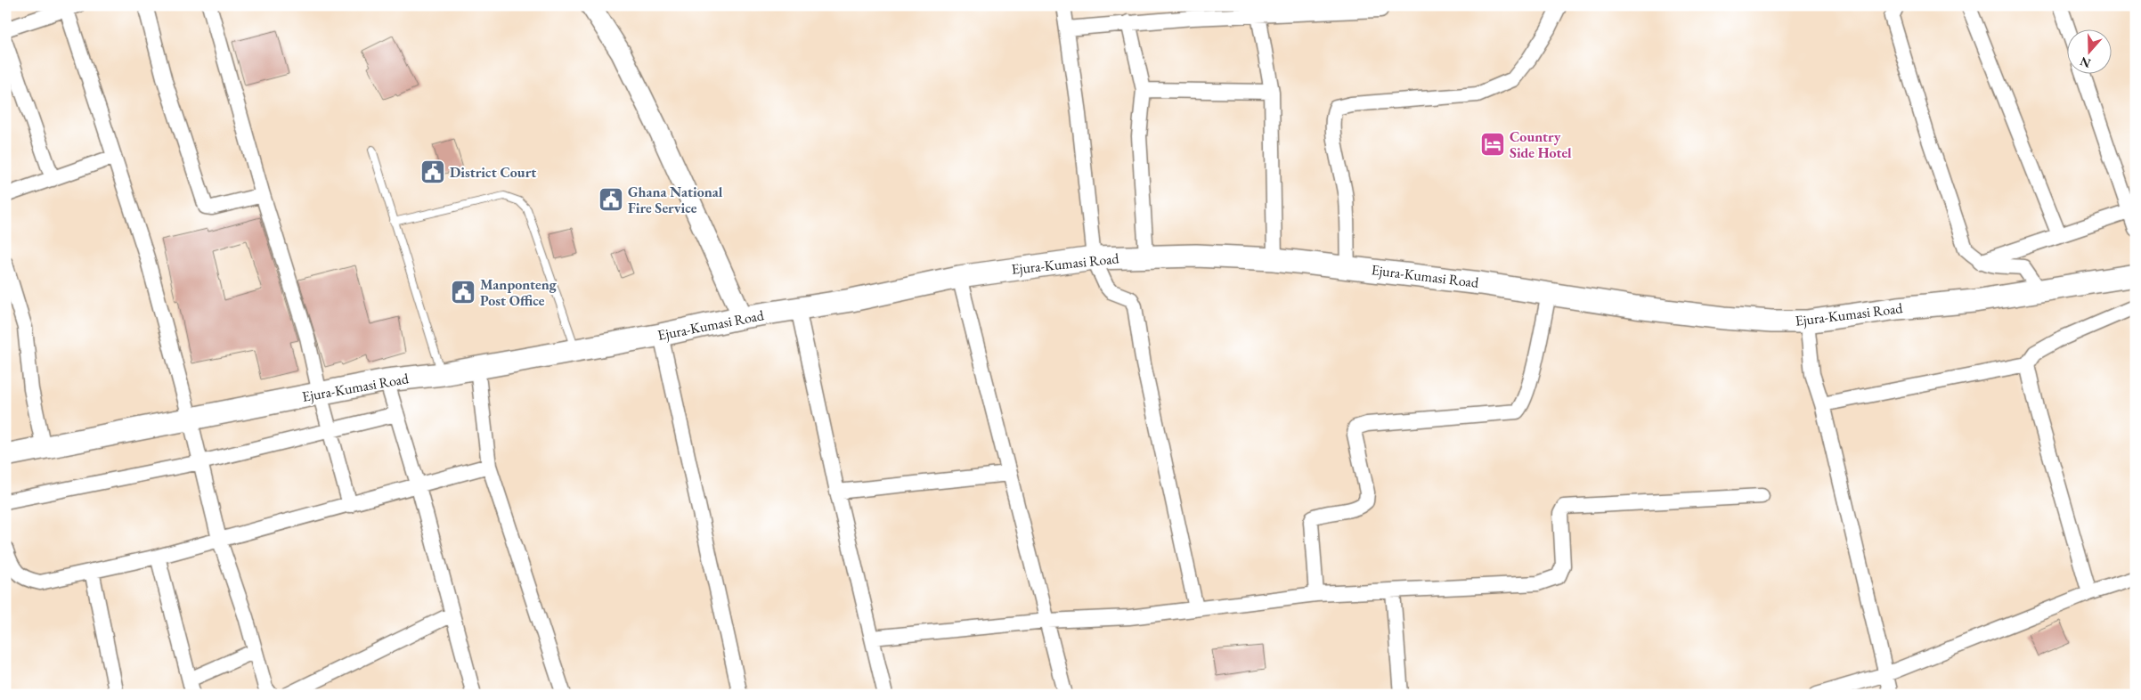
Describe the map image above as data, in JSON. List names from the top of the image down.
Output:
{
  "streets": {
    "main road": ["Ejura-Kumasi Road"]
  },
  "places": {
    "hotel": ["Country Side Hotel"],
    "public building": ["District Court", "Ghana National Fire Service", "Manponteng Post Office"]
  },
  "north": "bottom"
}
